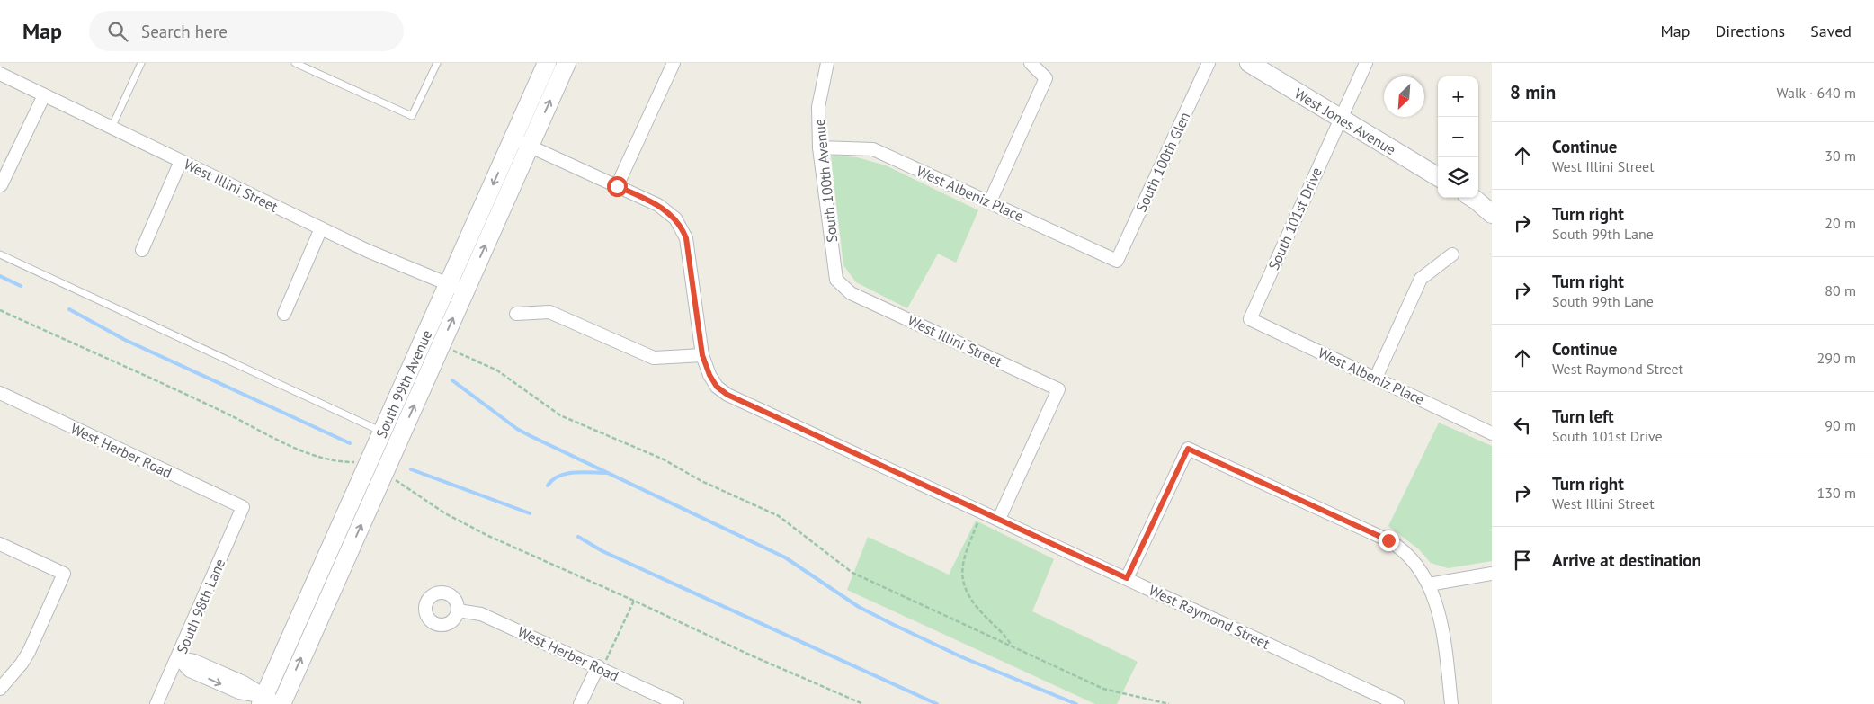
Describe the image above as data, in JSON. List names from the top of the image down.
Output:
{
  "streets": {
    "main road": ["West Jones Avenue", "South 99th Avenue"],
    "street": [
      "South 100th Glen",
      "South 100th Avenue",
      "West Illini Street",
      "West Albeniz Place",
      "South 101st Drive",
      "West Herber Road",
      "South 98th Lane",
      "West Raymond Street"
    ]
  },
  "crossings": [
    ["West Jones Avenue", "South 101st Drive"],
    ["South 100th Glen", "West Albeniz Place"],
    ["South 100th Avenue", "West Illini Street"],
    ["South 100th Avenue", "West Albeniz Place"],
    ["West Illini Street", "South 99th Avenue"],
    ["West Illini Street", "West Raymond Street"],
    ["West Albeniz Place", "South 101st Drive"],
    ["West Herber Road", "South 98th Lane"]
  ],
  "north": "bottom left",
  "page": {
    "header": "Map",
    "search": "Search here",
    "nav": ["Map", "Directions", "Saved"],
    "heading": ["8 min", "Walk · 640 m"],
    "map_buttons": ["+", "−"],
    "list": [
      ["Continue", "West Illini Street", "30 m"],
      ["Turn right", "South 99th Lane", "20 m"],
      ["Turn right", "South 99th Lane", "80 m"],
      ["Continue", "West Raymond Street", "290 m"],
      ["Turn left", "South 101st Drive", "90 m"],
      ["Turn right", "West Illini Street", "130 m"],
      "Arrive at destination"
    ]
  }
}
